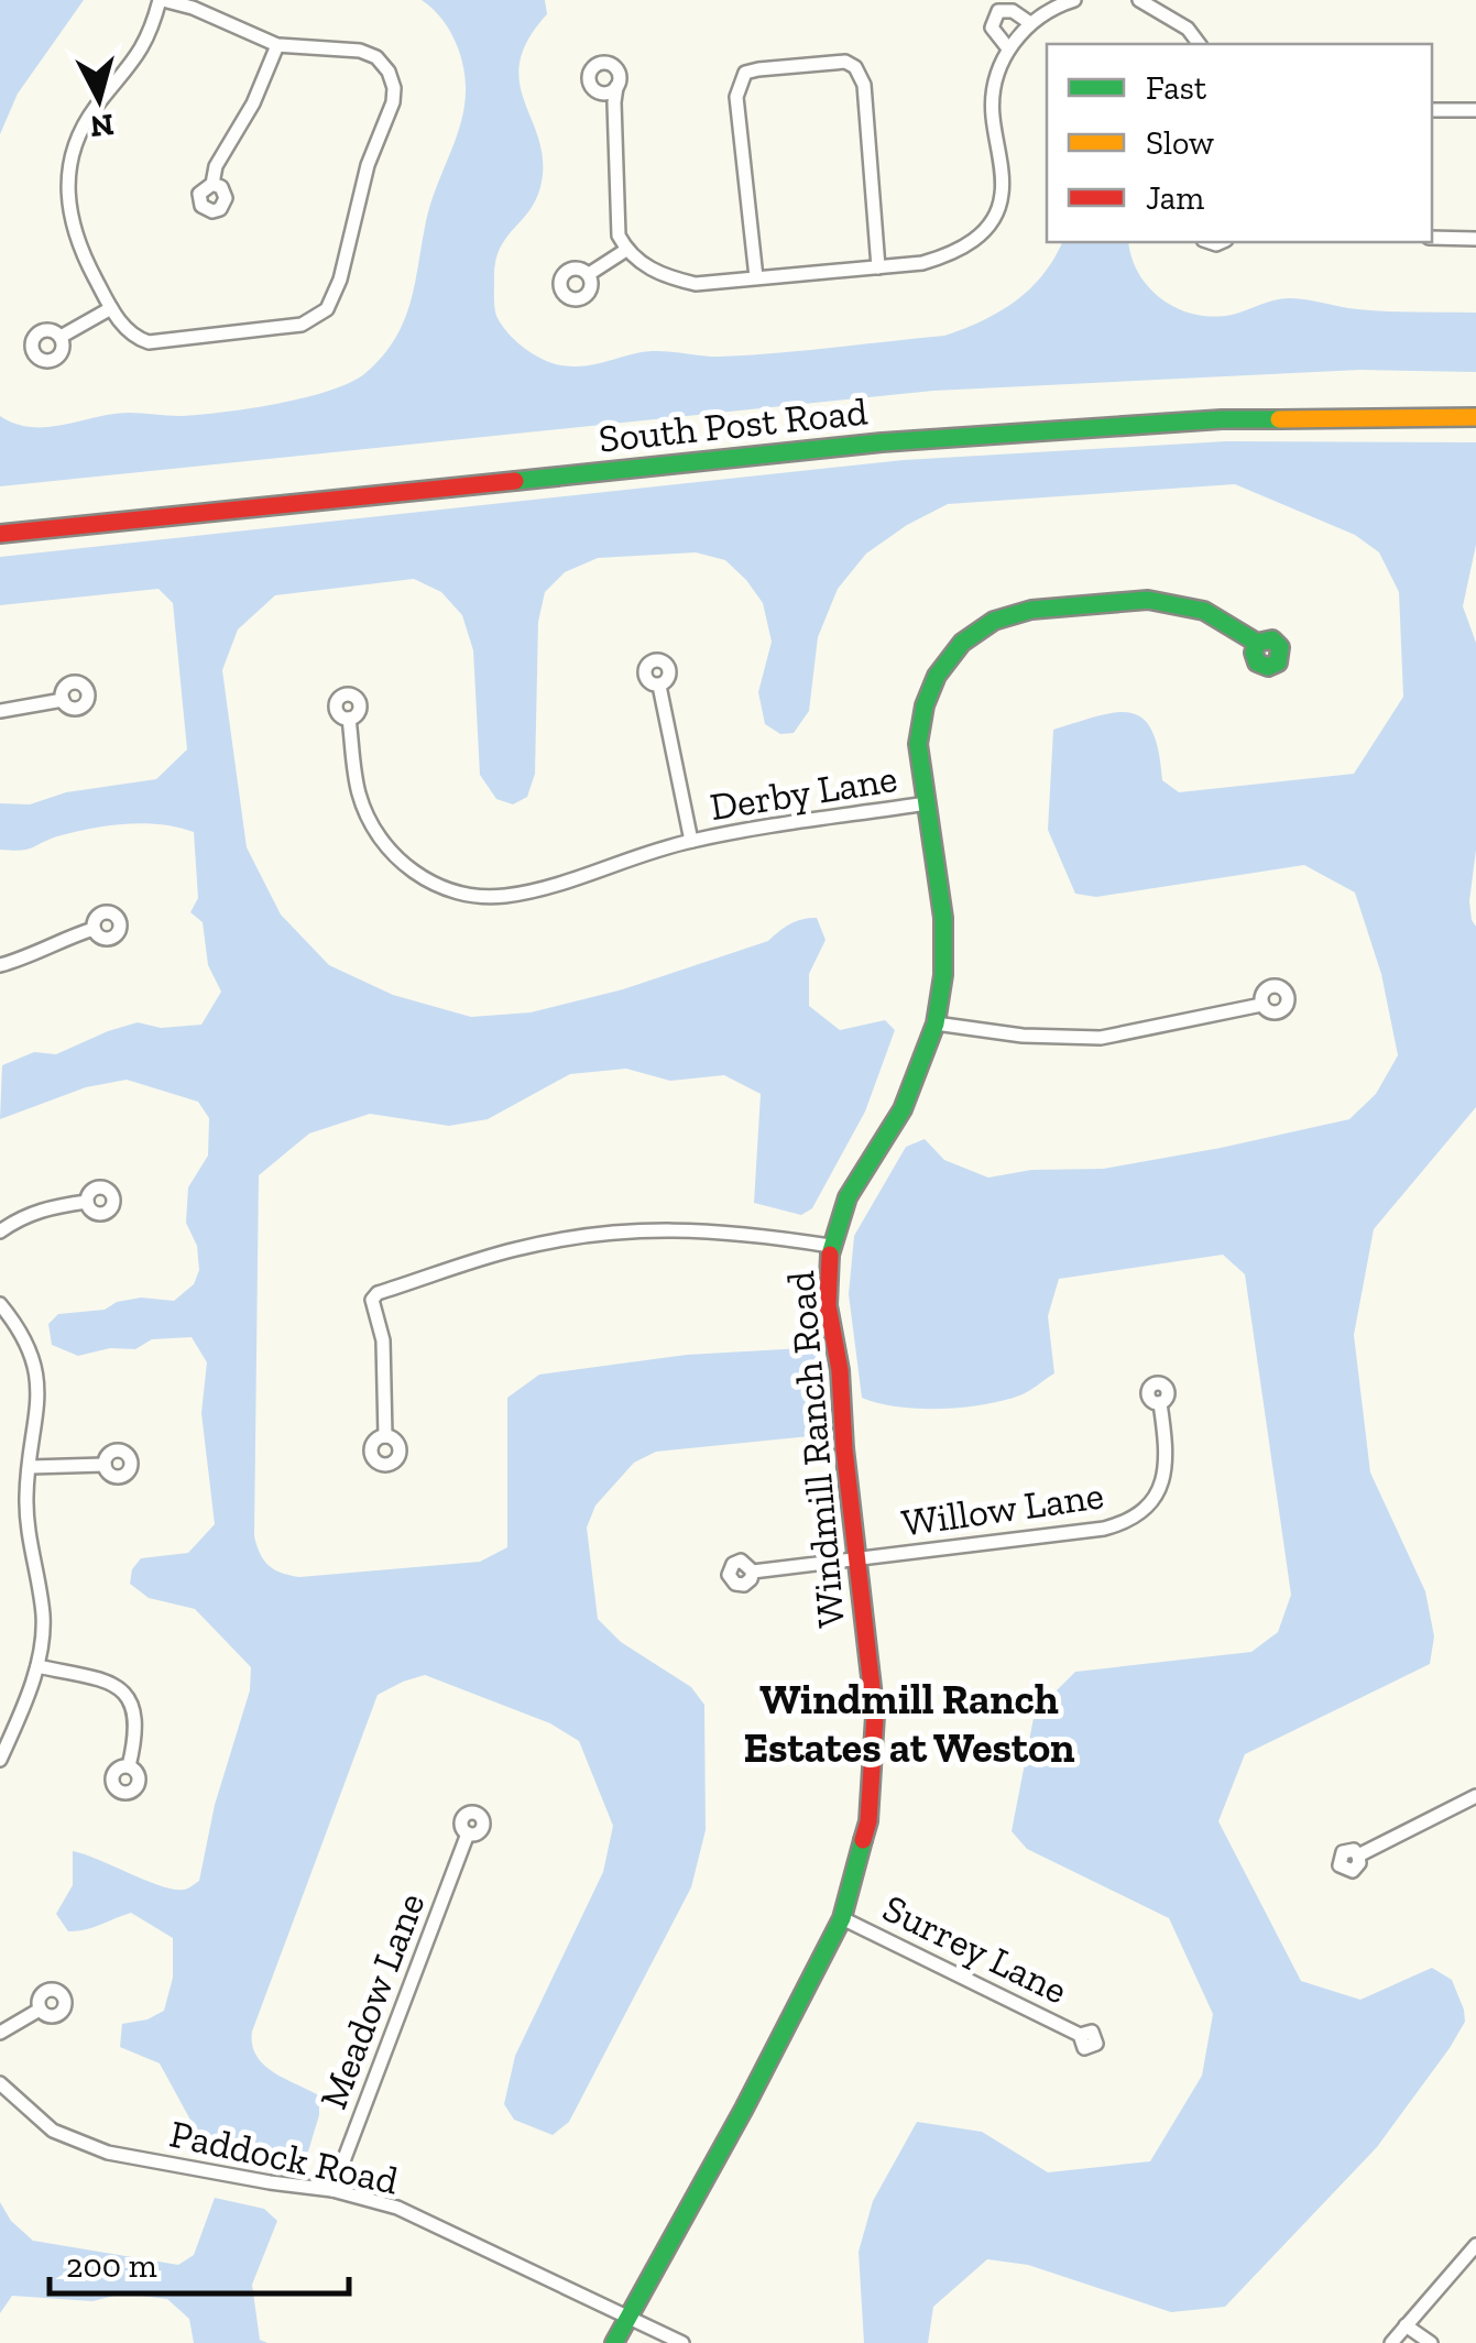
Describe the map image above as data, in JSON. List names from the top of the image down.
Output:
{
  "streets": {
    "street": [
      "South Post Road",
      "Derby Lane",
      "Windmill Ranch Road",
      "Willow Lane",
      "Surrey Lane",
      "Meadow Lane",
      "Paddock Road"
    ]
  },
  "crossings": [
    ["Derby Lane", "Windmill Ranch Road"],
    ["Windmill Ranch Road", "Willow Lane"],
    ["Windmill Ranch Road", "Surrey Lane"],
    ["Windmill Ranch Road", "Paddock Road"],
    ["Meadow Lane", "Paddock Road"]
  ],
  "districts": ["Windmill Ranch Estates at Weston"],
  "legend": ["Fast", "Slow", "Jam"],
  "scale_bar": "200 m",
  "north": "bottom"
}
